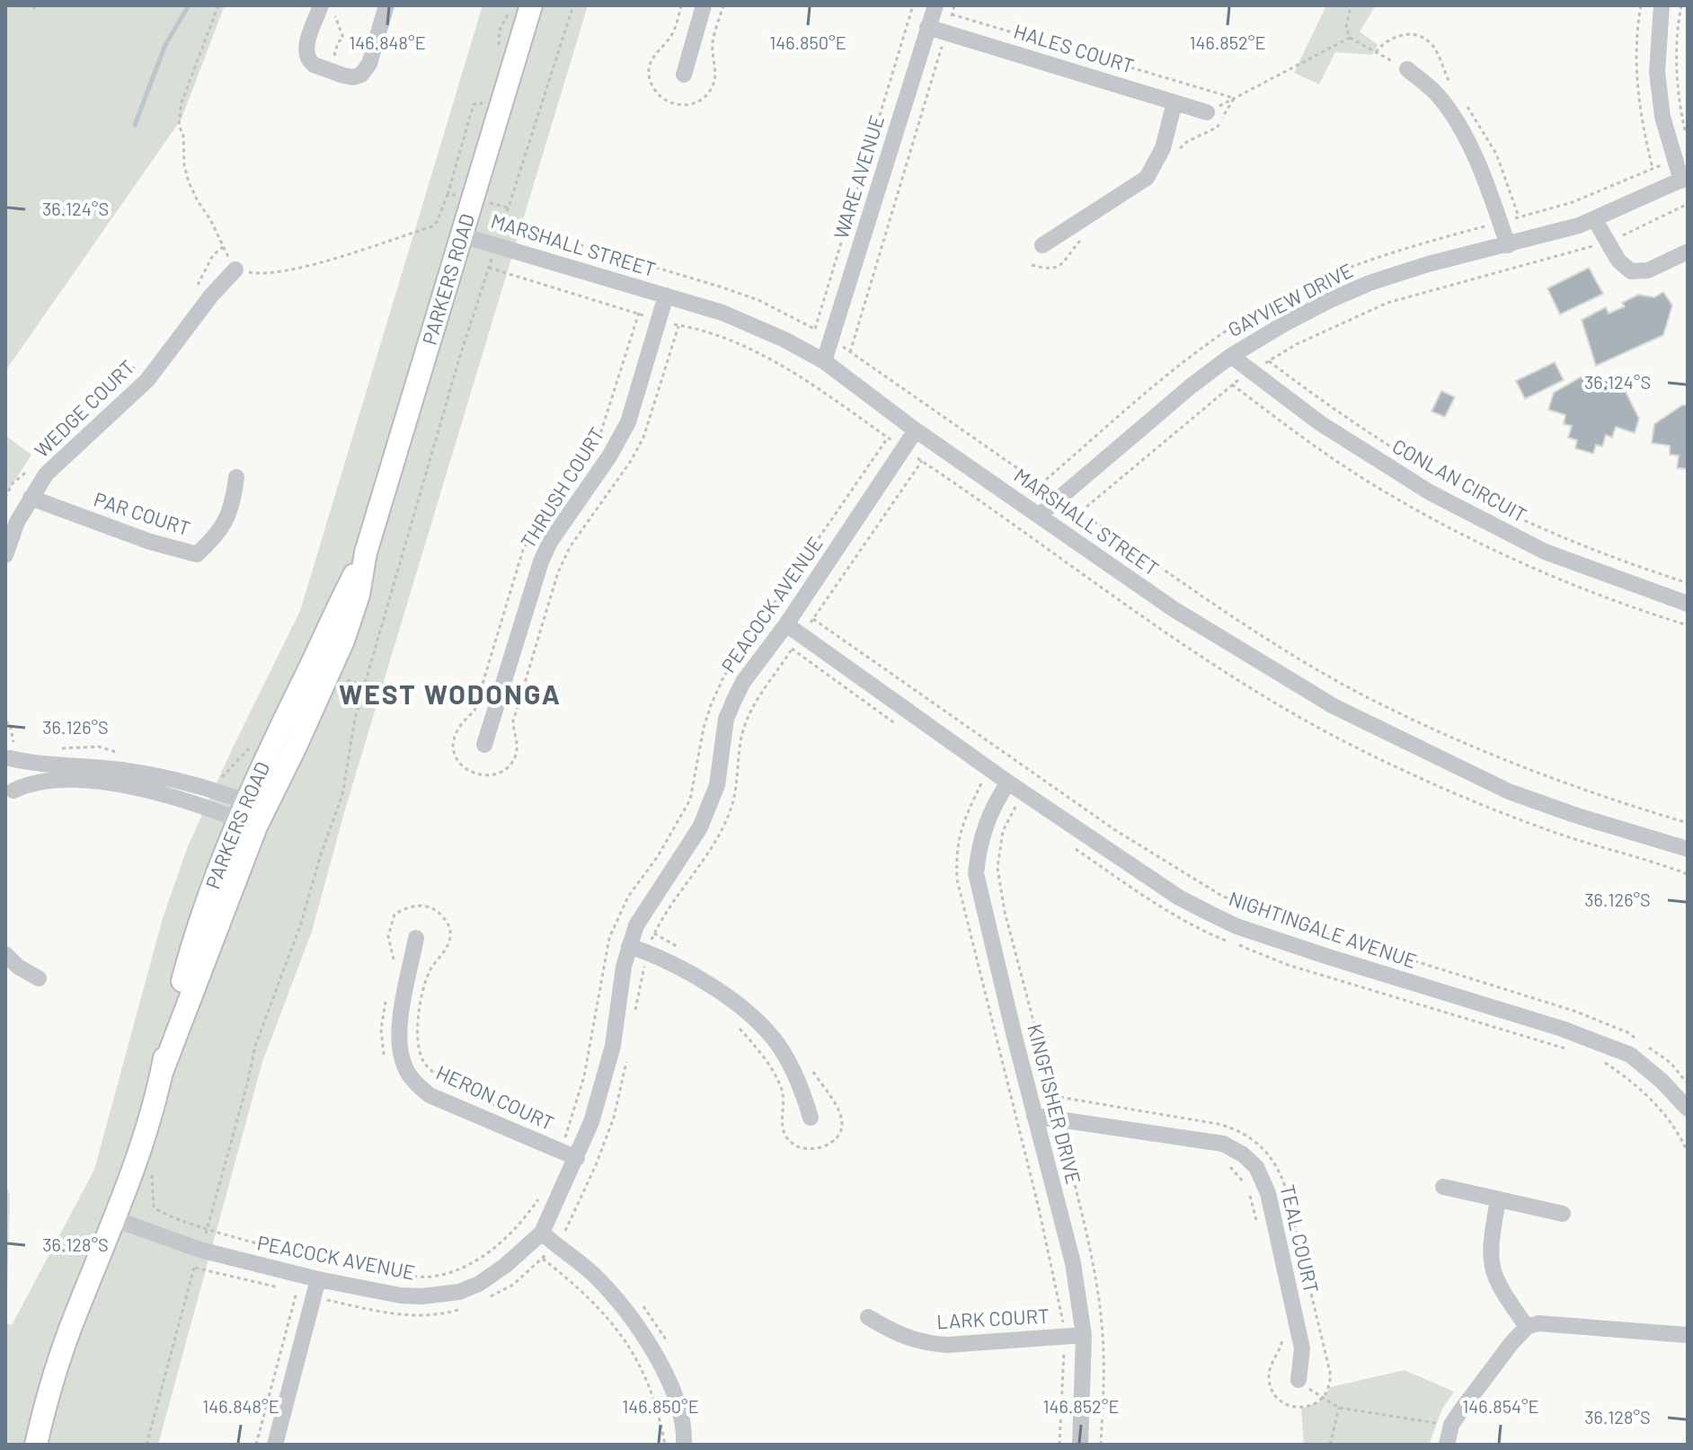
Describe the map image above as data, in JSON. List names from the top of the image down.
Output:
{
  "streets": {
    "main road": ["PARKERS ROAD"],
    "street": [
      "HALES COURT",
      "WARE AVENUE",
      "MARSHALL STREET",
      "GAYVIEW DRIVE",
      "WEDGE COURT",
      "CONLAN CIRCUIT",
      "THRUSH COURT",
      "PAR COURT",
      "PEACOCK AVENUE",
      "NIGHTINGALE AVENUE",
      "HERON COURT",
      "KINGFISHER DRIVE",
      "TEAL COURT",
      "LARK COURT"
    ]
  },
  "crossings": [
    ["HALES COURT", "WARE AVENUE"],
    ["WARE AVENUE", "MARSHALL STREET"],
    ["MARSHALL STREET", "PARKERS ROAD"],
    ["MARSHALL STREET", "GAYVIEW DRIVE"],
    ["MARSHALL STREET", "THRUSH COURT"],
    ["MARSHALL STREET", "PEACOCK AVENUE"],
    ["PARKERS ROAD", "PEACOCK AVENUE"],
    ["GAYVIEW DRIVE", "CONLAN CIRCUIT"],
    ["WEDGE COURT", "PAR COURT"],
    ["PEACOCK AVENUE", "NIGHTINGALE AVENUE"],
    ["PEACOCK AVENUE", "HERON COURT"],
    ["NIGHTINGALE AVENUE", "KINGFISHER DRIVE"],
    ["KINGFISHER DRIVE", "TEAL COURT"],
    ["KINGFISHER DRIVE", "LARK COURT"]
  ],
  "districts": ["WEST WODONGA"],
  "coordinates": [
    "146.848°E",
    "146.850°E",
    "146.852°E",
    "36.124°S",
    "36.126°S",
    "36.128°S",
    "146.854°E"
  ]
}
